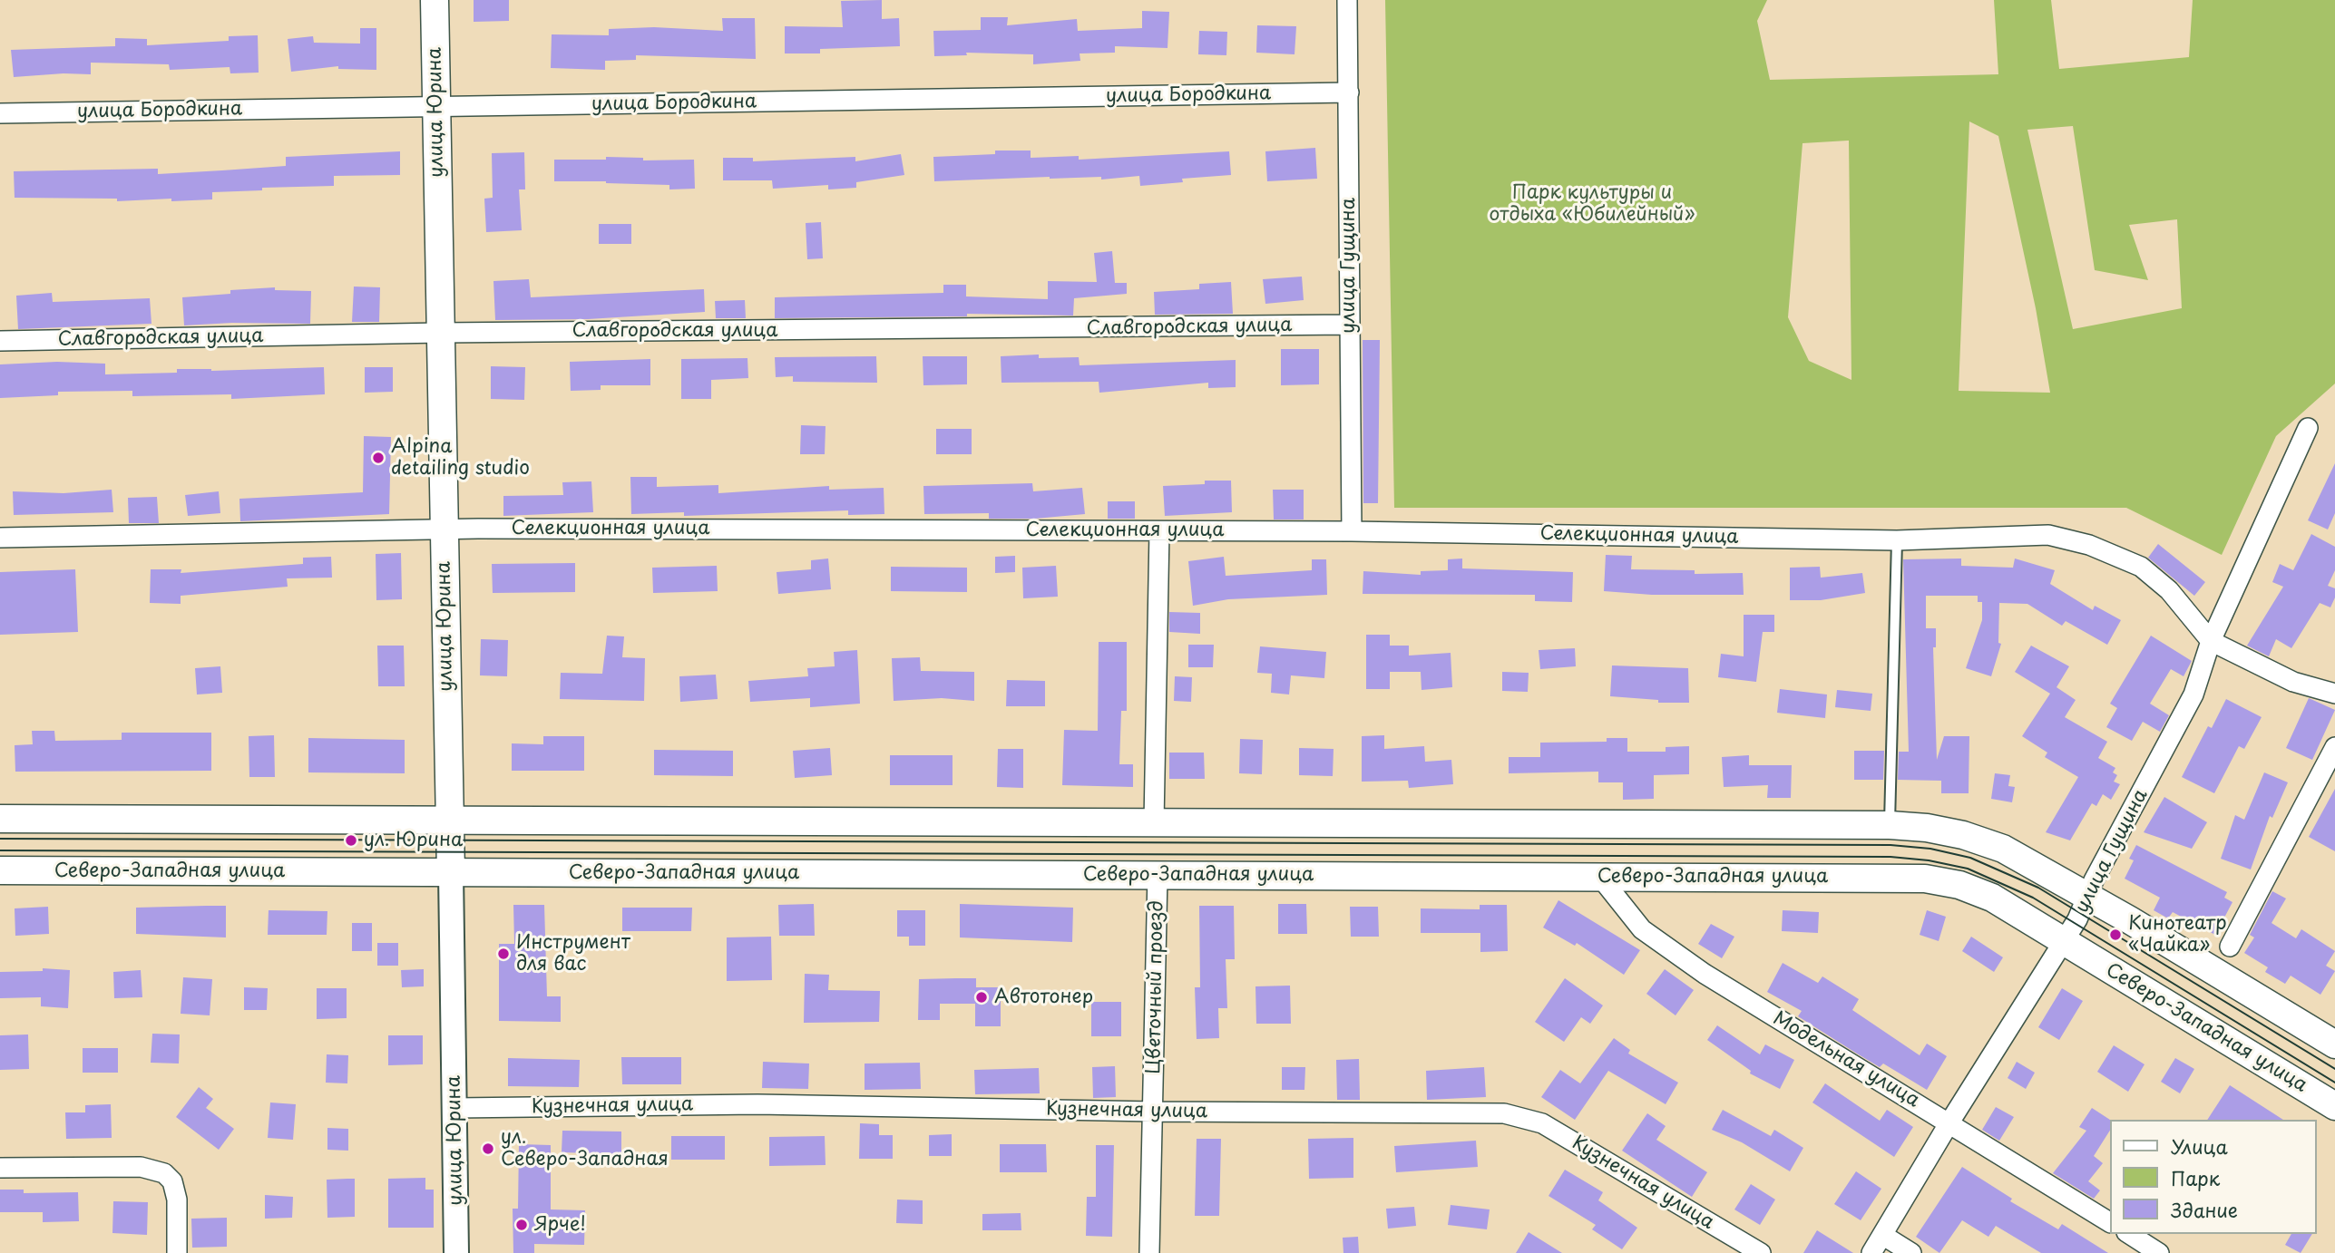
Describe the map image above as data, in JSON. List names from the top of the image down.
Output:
{
  "streets": {
    "main road": ["улица Юрина", "Северо-Западная улица"],
    "street": [
      "улица Бородкина",
      "улица Гущина",
      "Славгородская улица",
      "Селекционная улица",
      "Цветочный проезд",
      "Модельная улица",
      "Кузнечная улица"
    ]
  },
  "crossings": [
    ["улица Бородкина", "улица Юрина"],
    ["улица Бородкина", "улица Гущина"],
    ["улица Юрина", "Славгородская улица"],
    ["улица Юрина", "Селекционная улица"],
    ["улица Юрина", "Северо-Западная улица"],
    ["улица Юрина", "Кузнечная улица"],
    ["улица Гущина", "Славгородская улица"],
    ["улица Гущина", "Селекционная улица"],
    ["улица Гущина", "Северо-Западная улица"],
    ["улица Гущина", "Модельная улица"],
    ["Северо-Западная улица", "Цветочный проезд"],
    ["Северо-Западная улица", "Модельная улица"],
    ["Цветочный проезд", "Кузнечная улица"]
  ],
  "parks": ["Парк культуры и отдыха «Юбилейный»"],
  "places": [
    "Alpina detailing studio",
    "ул. Юрина",
    "Кинотеатр «Чайка»",
    "Инструмент для вас",
    "Автотонер",
    "ул. Северо-Западная",
    "Ярче!"
  ],
  "legend": ["Улица", "Парк", "Здание"]
}
